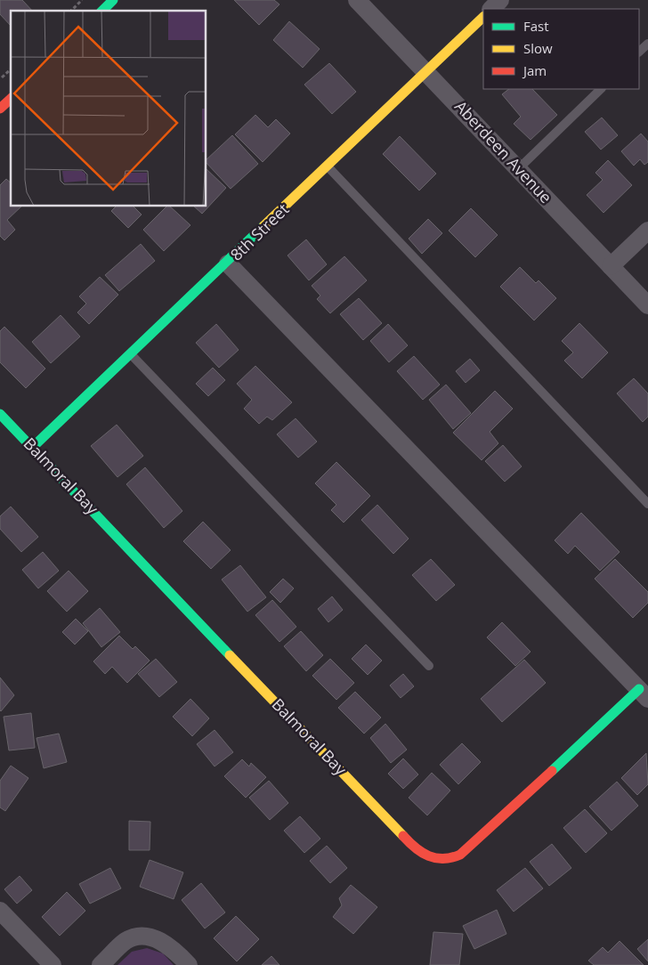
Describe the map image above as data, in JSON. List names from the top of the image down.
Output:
{
  "streets": {
    "street": ["Aberdeen Avenue", "8th Street", "Balmoral Bay"]
  },
  "crossings": [
    ["Aberdeen Avenue", "8th Street"],
    ["8th Street", "Balmoral Bay"]
  ],
  "legend": ["Fast", "Slow", "Jam"]
}
